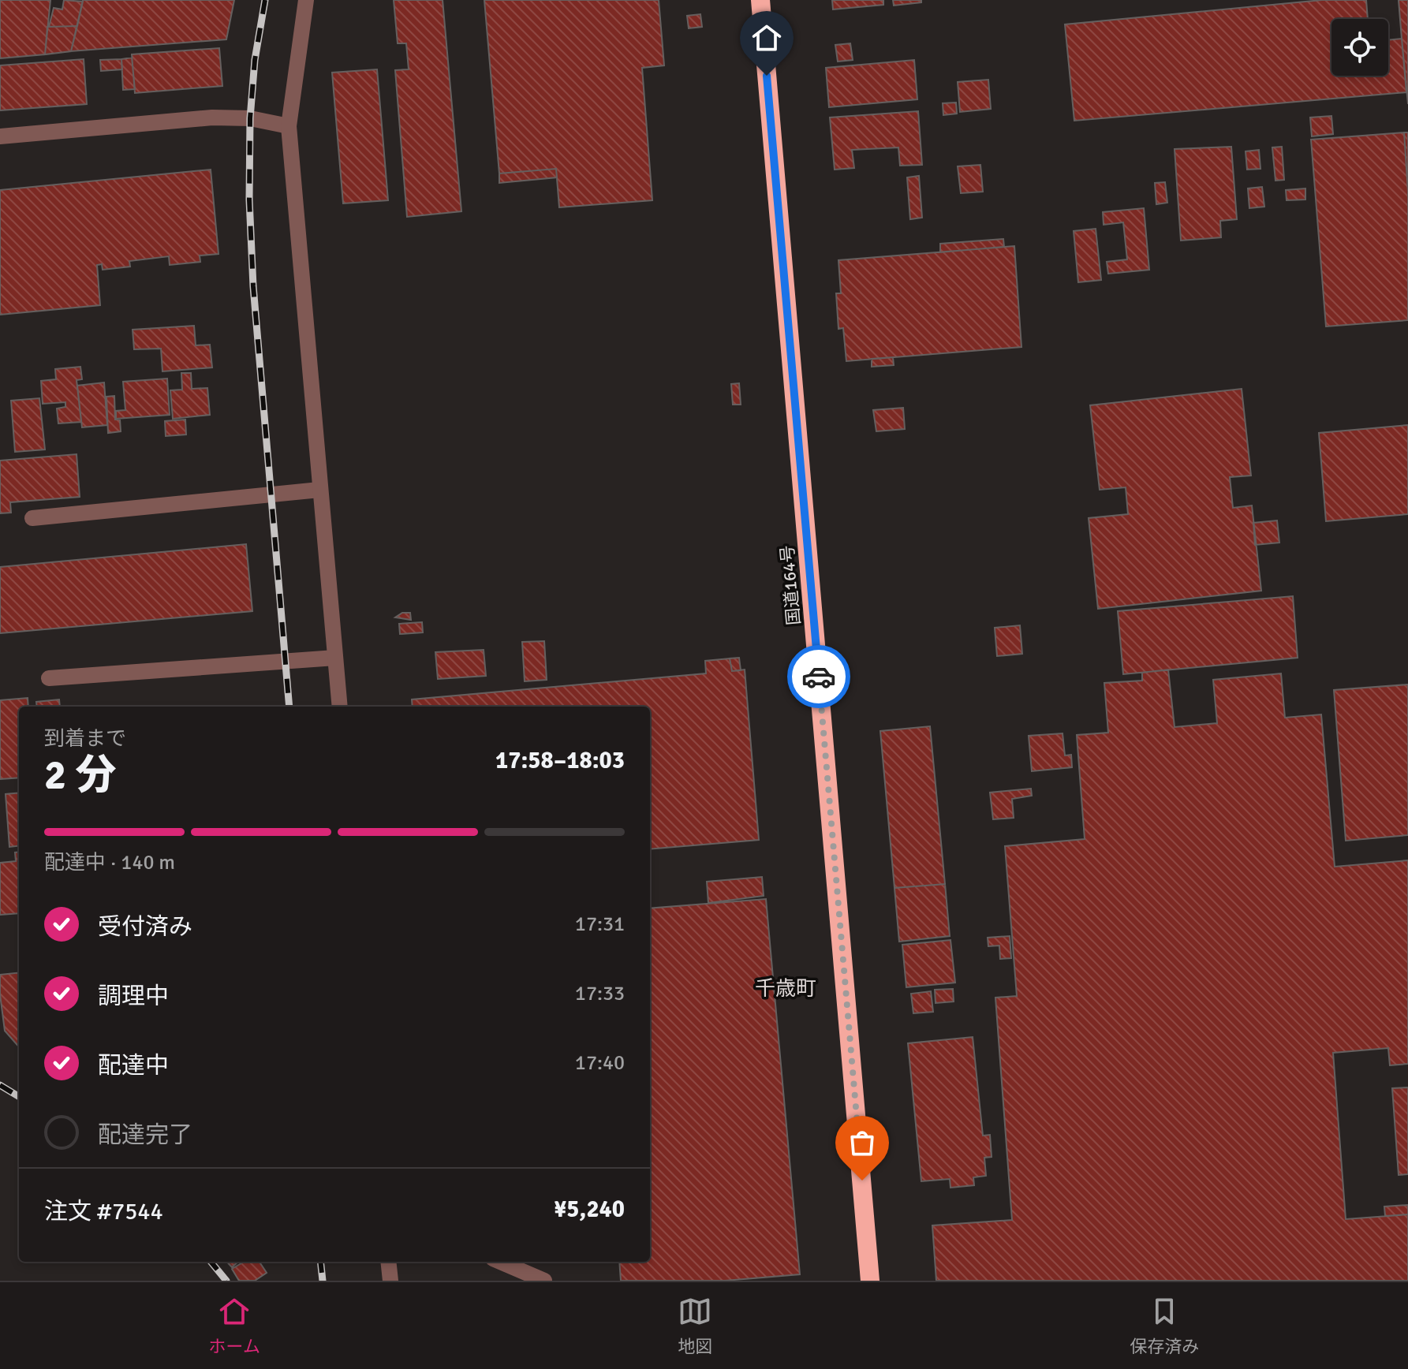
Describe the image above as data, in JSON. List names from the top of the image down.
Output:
{
  "streets": {
    "highway": ["国道164号"]
  },
  "districts": ["千歳町"],
  "page": {
    "heading": ["2 分", "到着まで", "17:58–18:03"],
    "panel": ["注文 #7544", "¥5,240"],
    "bar": "配達中 · 140 m",
    "list": [
      ["受付済み", "17:31"],
      ["調理中", "17:33"],
      ["配達中", "17:40"],
      "配達完了"
    ],
    "tabs": ["ホーム", "地図", "保存済み"]
  }
}
